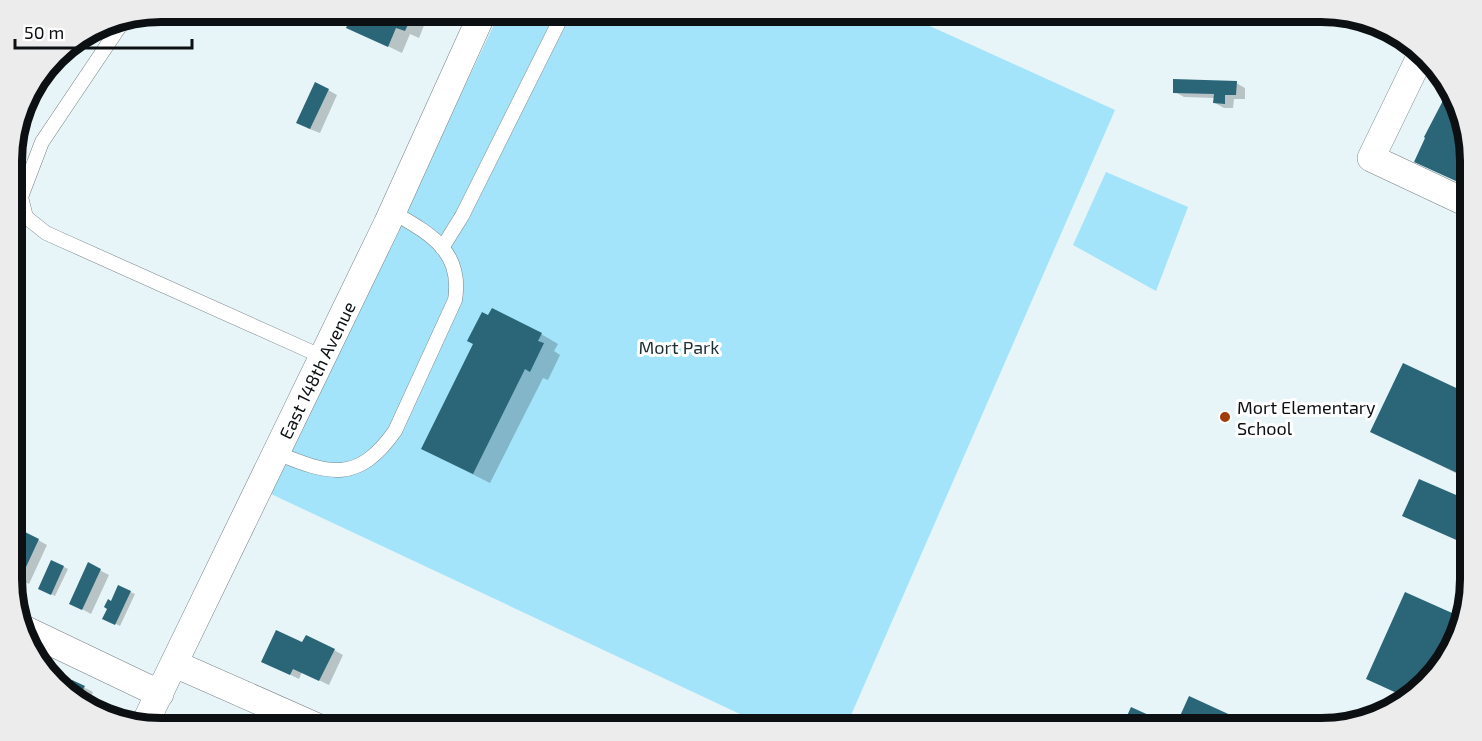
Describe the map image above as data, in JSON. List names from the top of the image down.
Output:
{
  "streets": {
    "street": ["East 148th Avenue"]
  },
  "parks": ["Mort Park"],
  "places": ["Mort Elementary School"],
  "scale_bar": "50 m"
}
